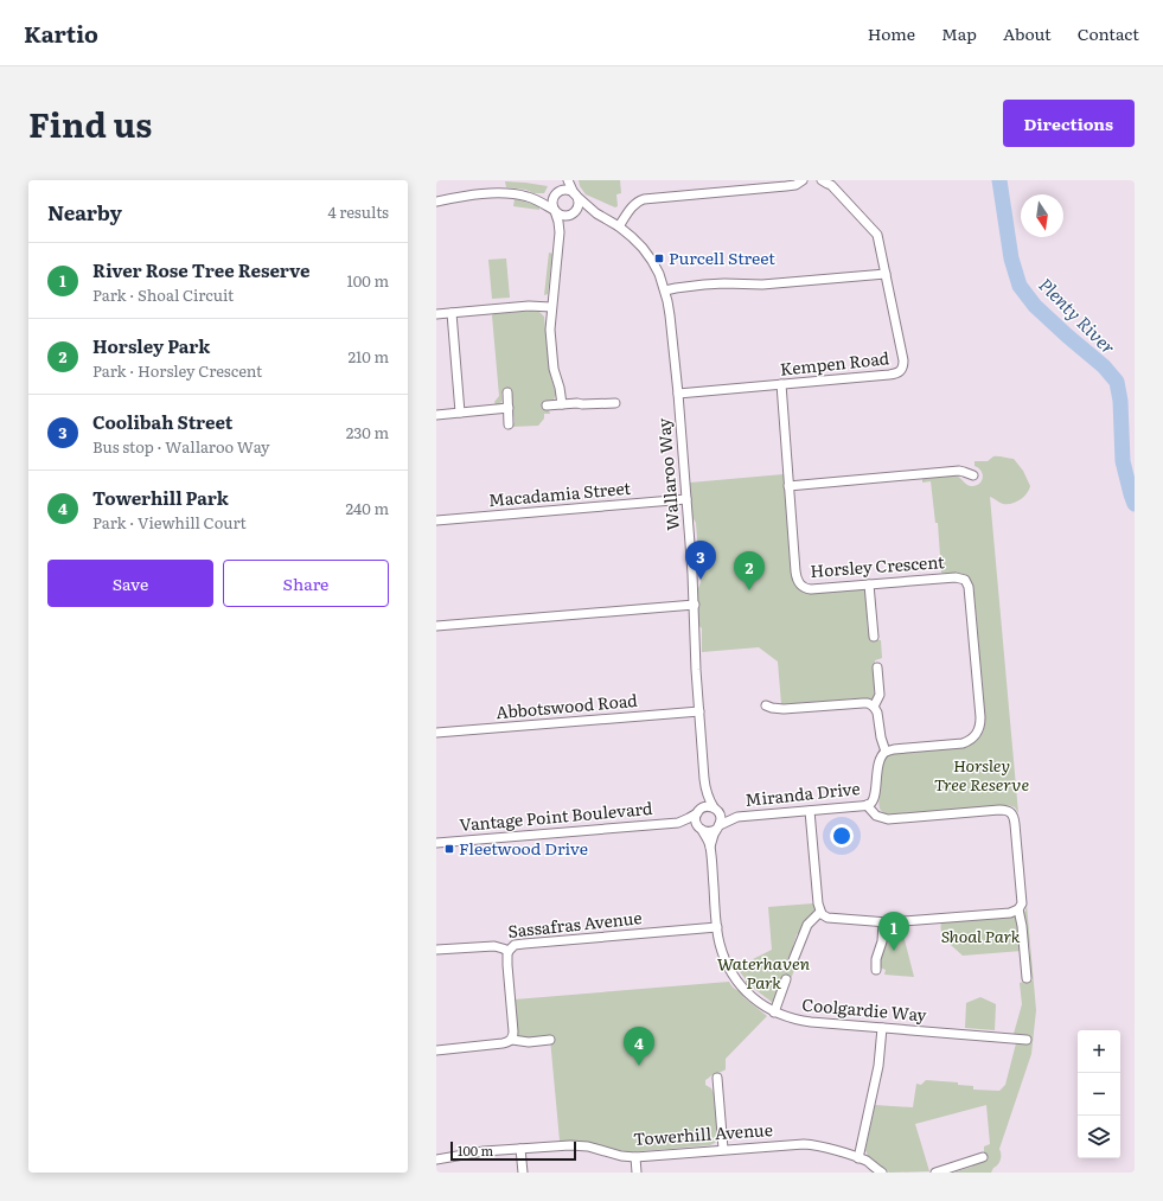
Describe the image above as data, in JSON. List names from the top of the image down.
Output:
{
  "streets": {
    "street": [
      "Kempen Road",
      "Wallaroo Way",
      "Macadamia Street",
      "Horsley Crescent",
      "Abbotswood Road",
      "Miranda Drive",
      "Vantage Point Boulevard",
      "Sassafras Avenue",
      "Coolgardie Way",
      "Towerhill Avenue"
    ]
  },
  "crossings": [
    ["Kempen Road", "Wallaroo Way"],
    ["Kempen Road", "Horsley Crescent"],
    ["Wallaroo Way", "Macadamia Street"],
    ["Wallaroo Way", "Abbotswood Road"],
    ["Wallaroo Way", "Miranda Drive"],
    ["Wallaroo Way", "Vantage Point Boulevard"],
    ["Wallaroo Way", "Coolgardie Way"],
    ["Horsley Crescent", "Miranda Drive"],
    ["Miranda Drive", "Vantage Point Boulevard"],
    ["Miranda Drive", "Coolgardie Way"],
    ["Vantage Point Boulevard", "Coolgardie Way"],
    ["Sassafras Avenue", "Coolgardie Way"]
  ],
  "water": ["Plenty River"],
  "parks": ["Horsley Tree Reserve", "Shoal Park", "Waterhaven Park"],
  "places": {
    "transit": ["Purcell Street", "Fleetwood Drive"]
  },
  "scale_bar": "100 m",
  "north": "bottom",
  "page": {
    "header": "Kartio",
    "nav": [
      "Home",
      "Map",
      "About",
      "Contact"
    ],
    "title": "Find us",
    "buttons": [
      "Directions",
      ["Save", "Share"]
    ],
    "heading": ["Nearby", "4 results"],
    "list": [
      {
        "mark": "1",
        "name": "River Rose Tree Reserve",
        "note": "Park · Shoal Circuit",
        "value": "100 m"
      },
      {
        "mark": "2",
        "name": "Horsley Park",
        "note": "Park · Horsley Crescent",
        "value": "210 m"
      },
      {
        "mark": "3",
        "name": "Coolibah Street",
        "note": "Bus stop · Wallaroo Way",
        "value": "230 m"
      },
      {
        "mark": "4",
        "name": "Towerhill Park",
        "note": "Park · Viewhill Court",
        "value": "240 m"
      }
    ],
    "pins": [
      "3",
      "2",
      "1",
      "4"
    ],
    "map_buttons": ["+", "−"],
    "scale": "100 m"
  }
}
